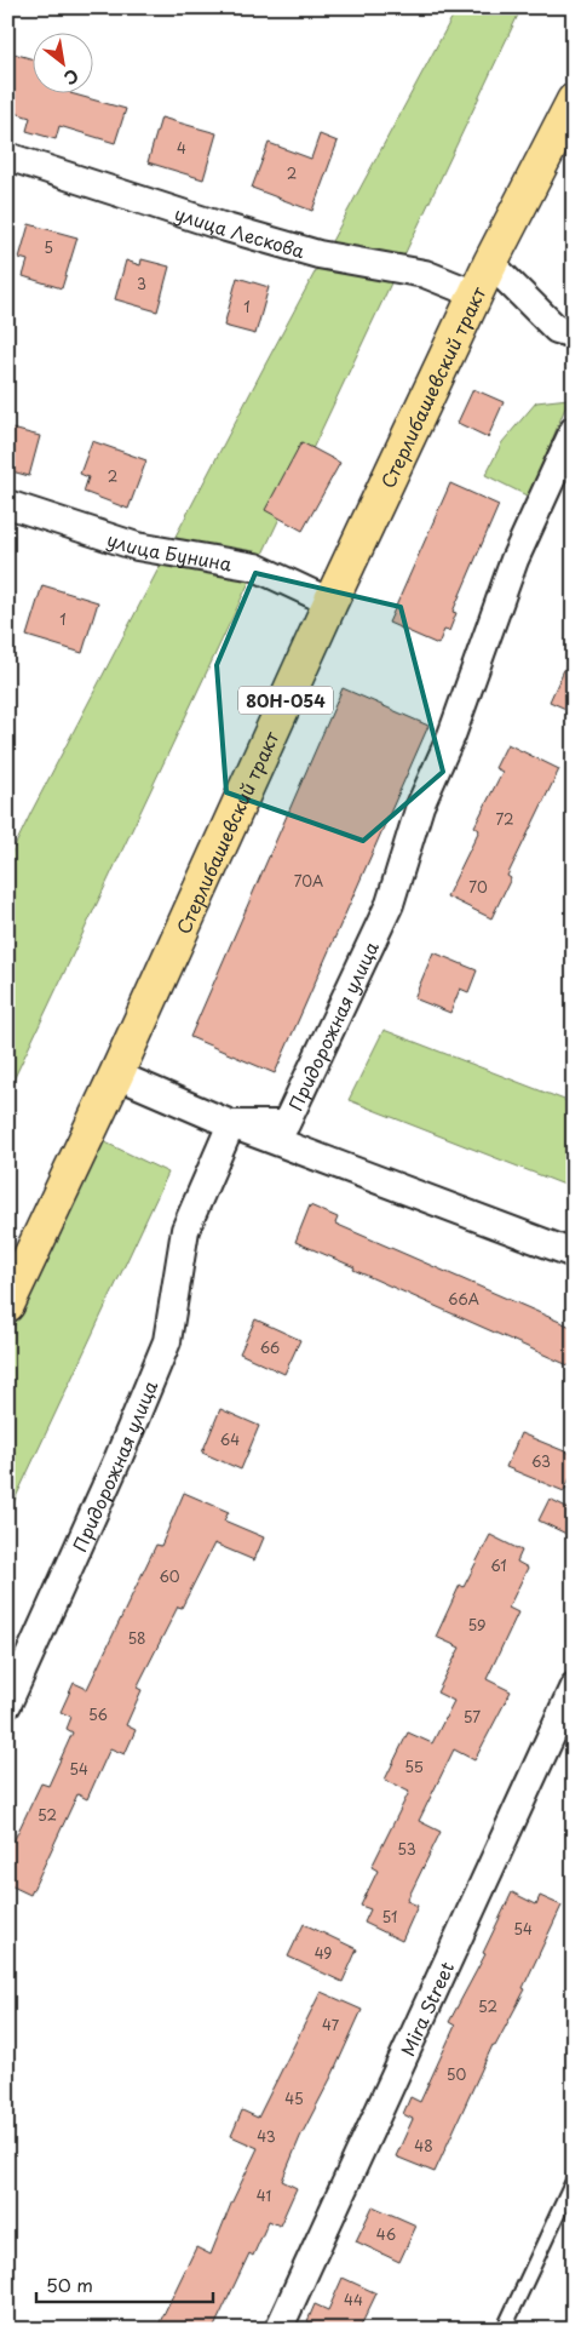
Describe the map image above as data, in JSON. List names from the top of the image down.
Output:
{
  "streets": {
    "main road": ["Стерлибашевский тракт", "80Н-054"],
    "street": [
      "улица Лескова",
      "улица Бунина",
      "Придорожная улица",
      "Mira Street"
    ]
  },
  "crossings": [
    ["улица Лескова", "Стерлибашевский тракт"],
    ["Стерлибашевский тракт", "улица Бунина"]
  ],
  "house_numbers": [
    "4",
    "2",
    "5",
    "3",
    "1",
    "2",
    "1",
    "72",
    "70А",
    "70",
    "66А",
    "66",
    "64",
    "63",
    "61",
    "60",
    "59",
    "58",
    "56",
    "57",
    "55",
    "54",
    "52",
    "53",
    "51",
    "54",
    "49",
    "52",
    "47",
    "50",
    "45",
    "43",
    "48",
    "41",
    "46",
    "44"
  ],
  "scale_bar": "50 m",
  "north": "bottom right"
}
